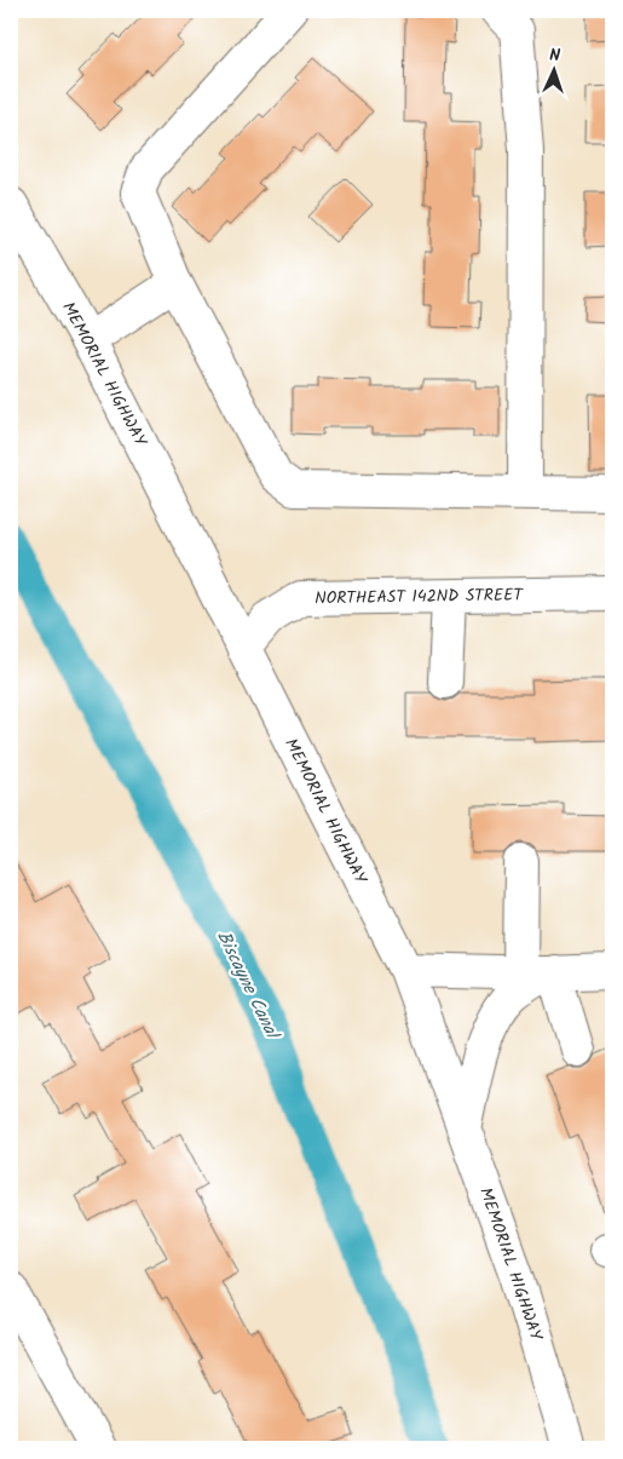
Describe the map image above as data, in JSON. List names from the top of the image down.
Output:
{
  "streets": {
    "street": ["MEMORIAL HIGHWAY", "NORTHEAST 142ND STREET"]
  },
  "crossings": [
    ["MEMORIAL HIGHWAY", "NORTHEAST 142ND STREET"]
  ],
  "water": ["Biscayne Canal"],
  "north": "top"
}
